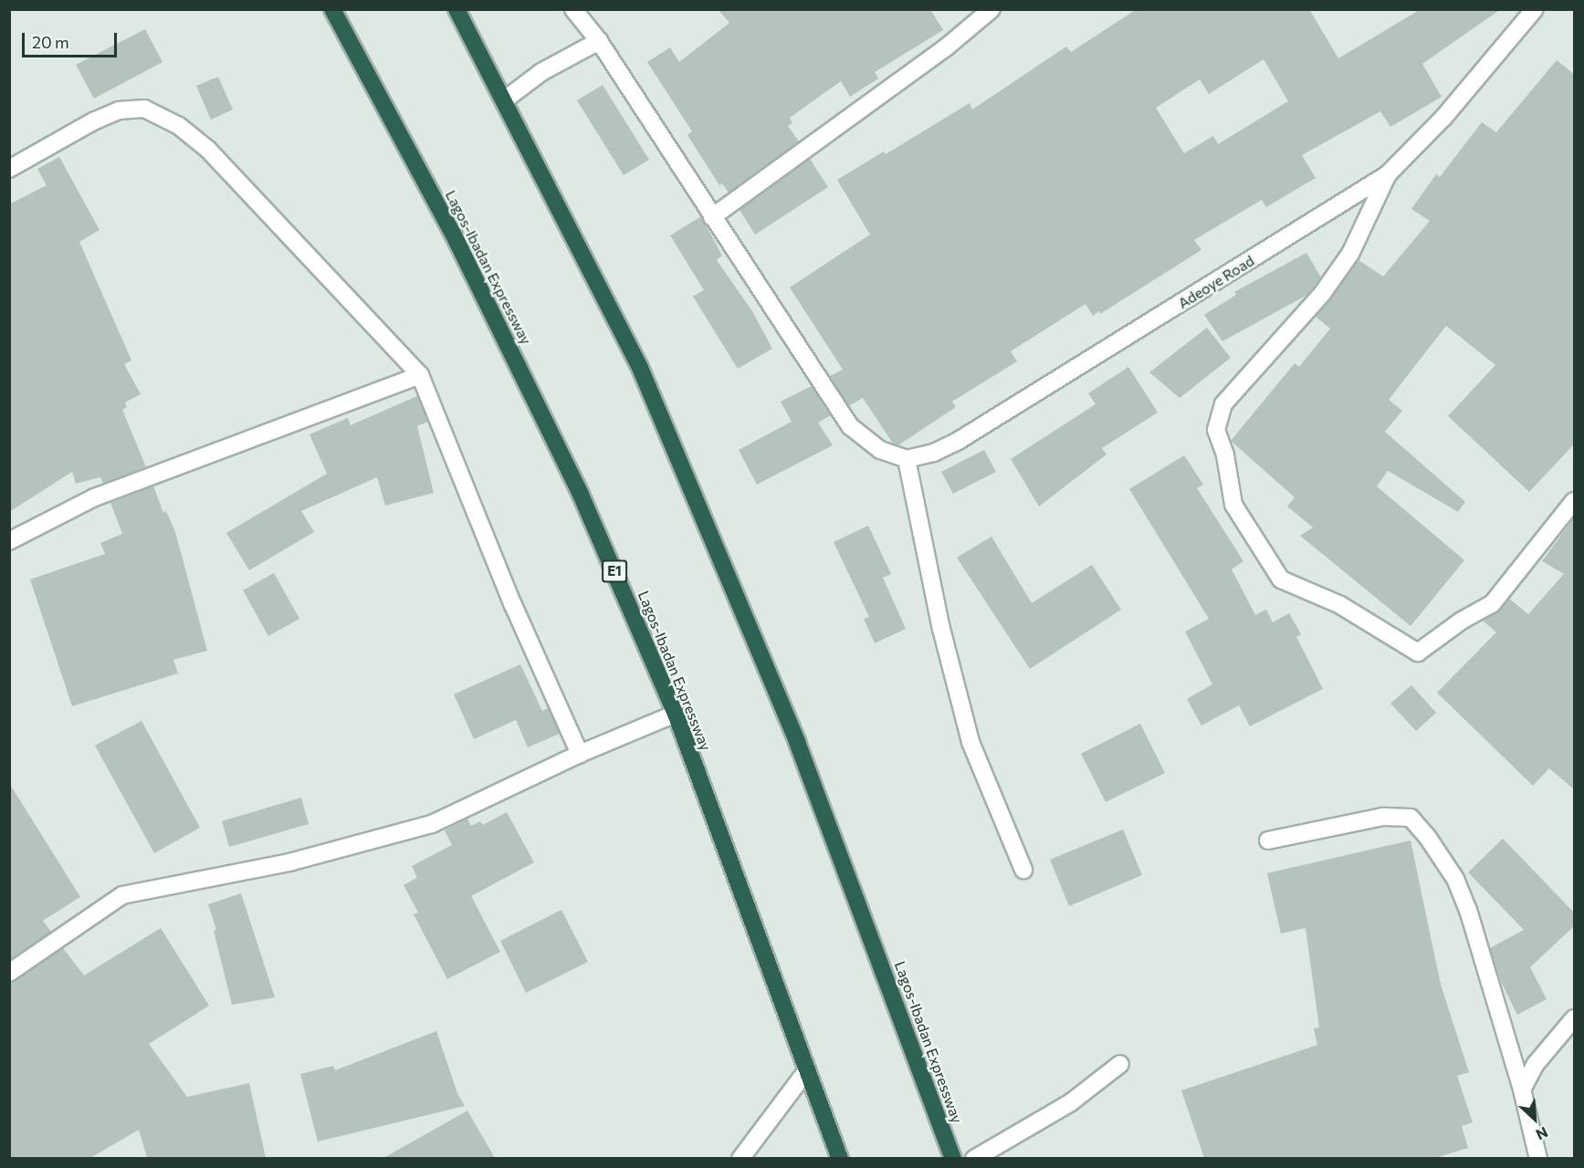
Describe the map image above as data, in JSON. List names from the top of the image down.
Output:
{
  "streets": {
    "highway": ["Lagos-Ibadan Expressway", "E1"],
    "street": ["Adeoye Road"]
  },
  "scale_bar": "20 m",
  "north": "bottom right"
}
